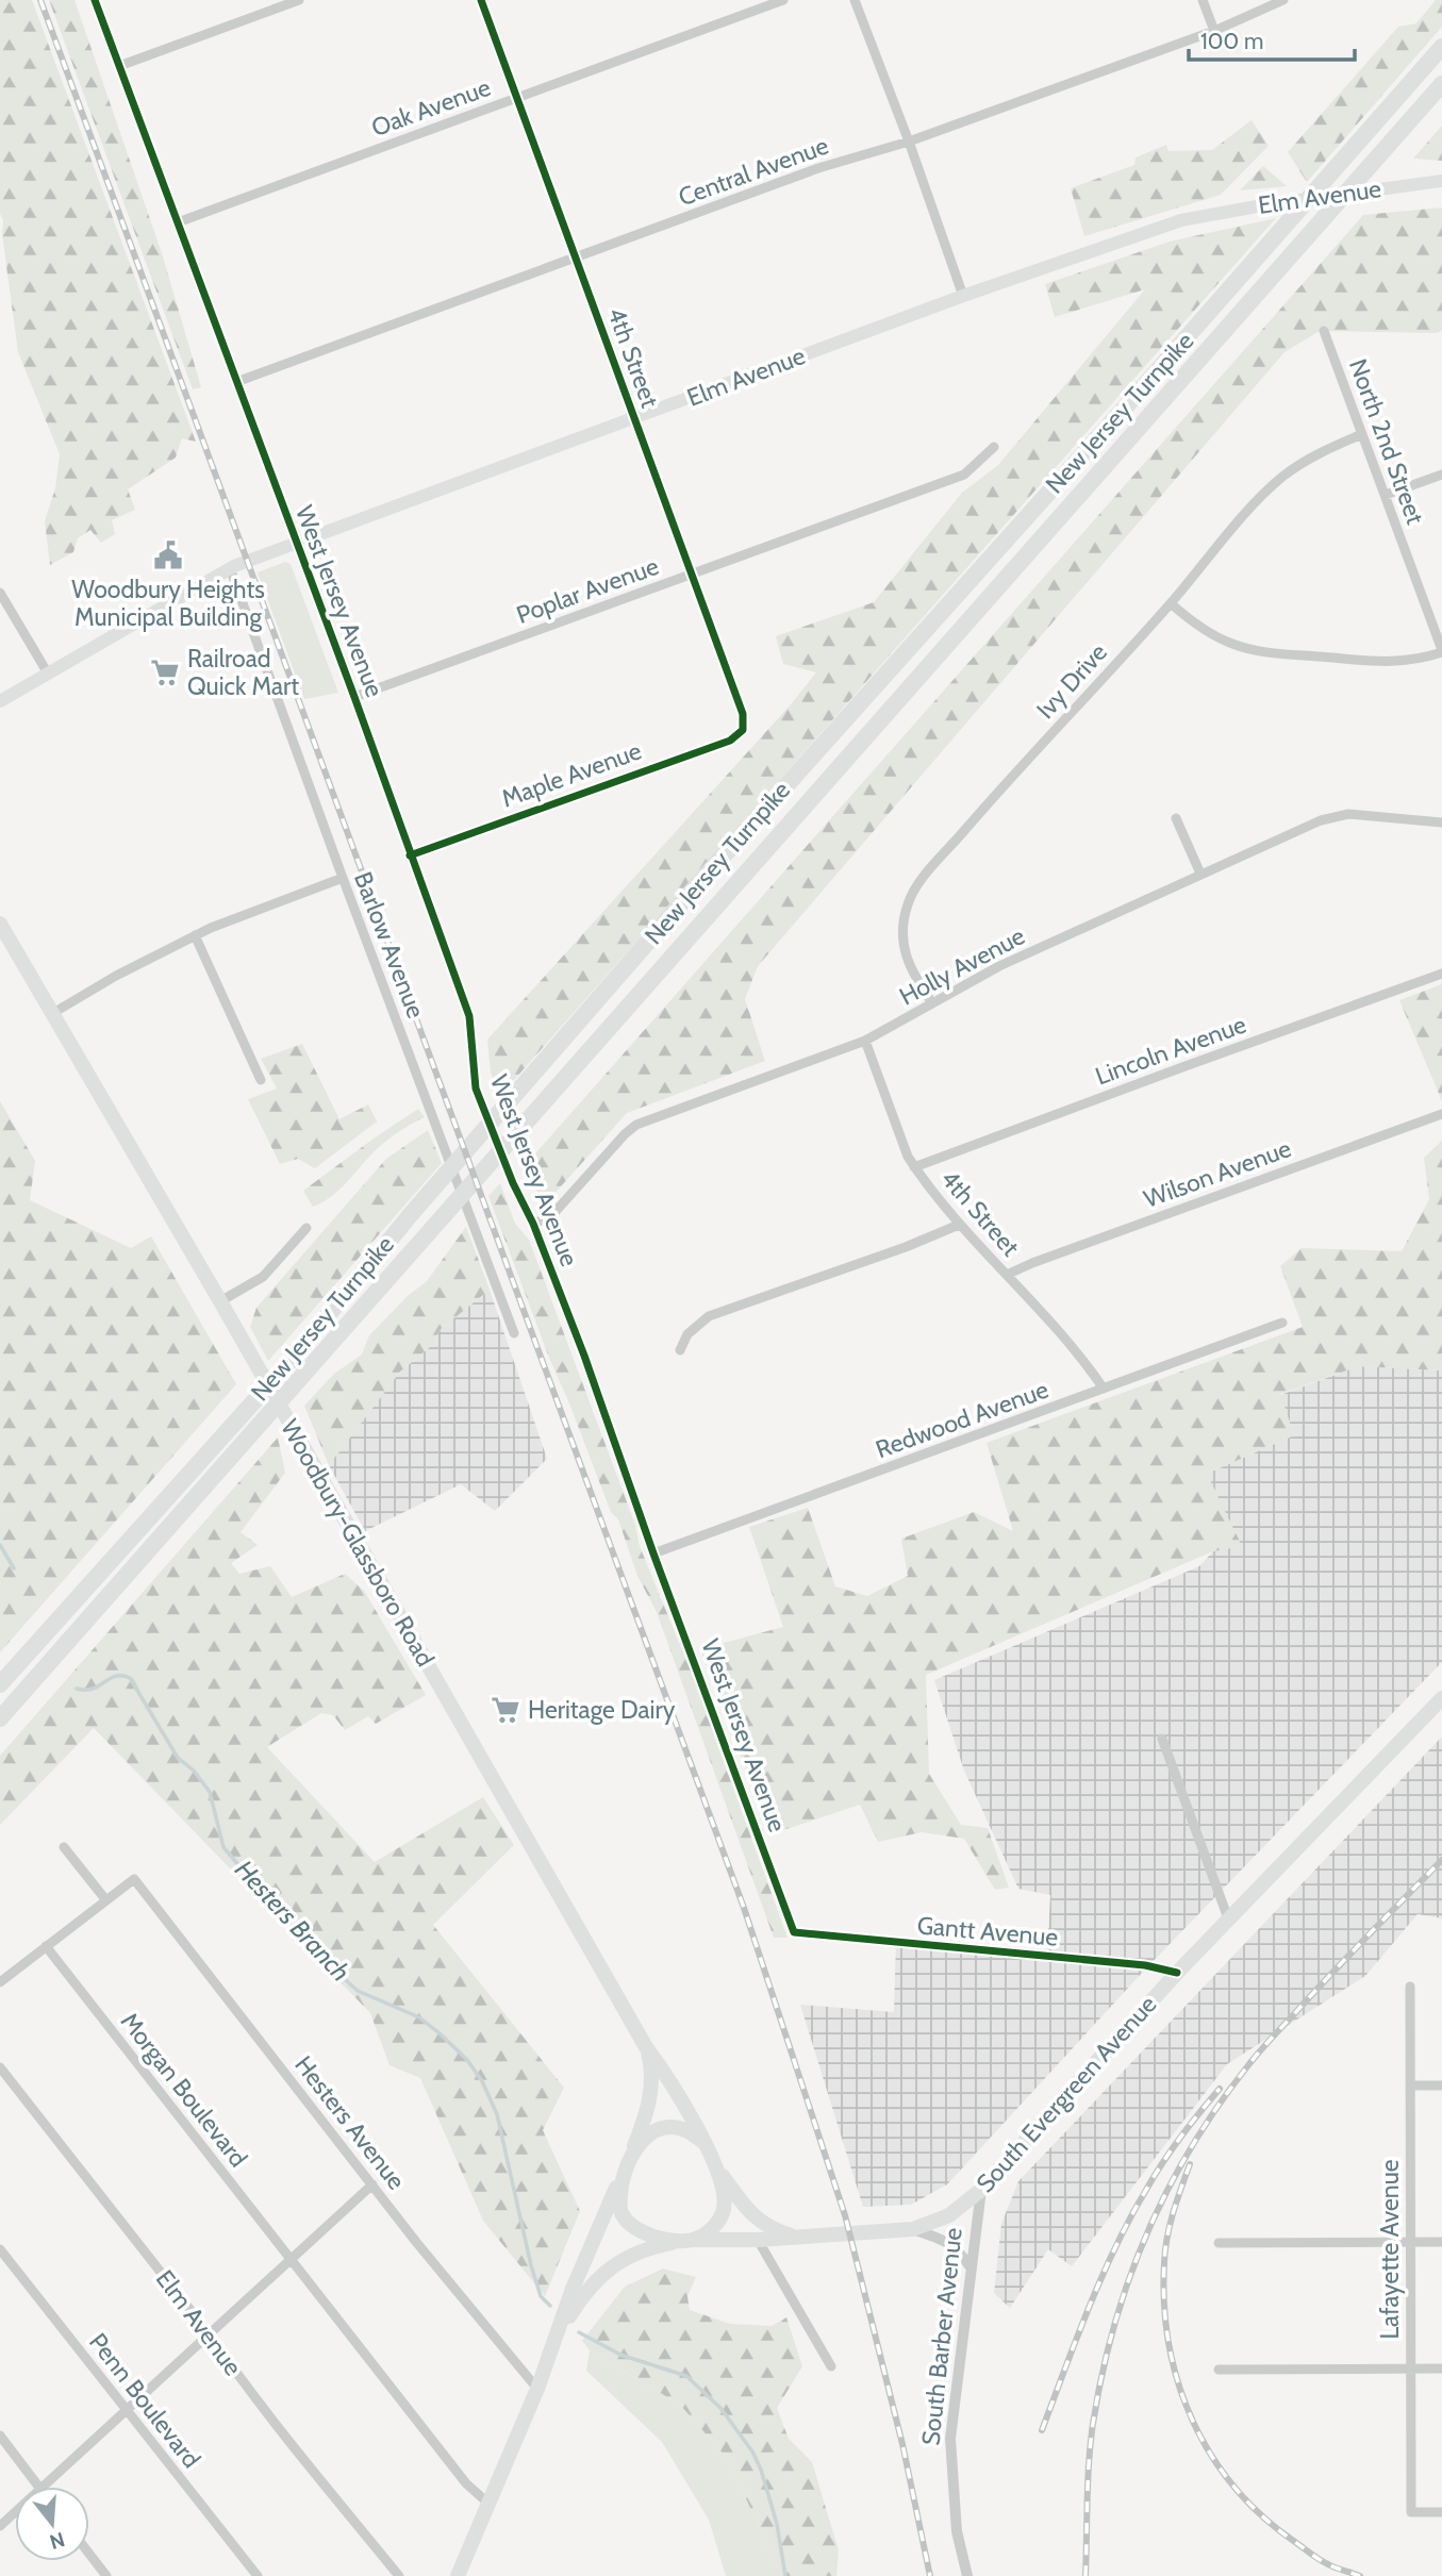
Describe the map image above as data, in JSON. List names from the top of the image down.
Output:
{
  "streets": {
    "highway": ["New Jersey Turnpike"],
    "main road": ["Elm Avenue", "Woodbury-Glassboro Road", "South Evergreen Avenue"],
    "street": [
      "Oak Avenue",
      "Central Avenue",
      "4th Street",
      "North 2nd Street",
      "Poplar Avenue",
      "West Jersey Avenue",
      "Ivy Drive",
      "Maple Avenue",
      "Barlow Avenue",
      "Holly Avenue",
      "Lincoln Avenue",
      "Wilson Avenue",
      "Redwood Avenue",
      "Gantt Avenue",
      "Morgan Boulevard",
      "Hesters Avenue",
      "Lafayette Avenue",
      "South Barber Avenue",
      "Penn Boulevard"
    ]
  },
  "crossings": [
    ["Oak Avenue", "4th Street"],
    ["Oak Avenue", "West Jersey Avenue"],
    ["Central Avenue", "4th Street"],
    ["Central Avenue", "West Jersey Avenue"],
    ["Elm Avenue", "4th Street"],
    ["Elm Avenue", "West Jersey Avenue"],
    ["Elm Avenue", "Barlow Avenue"],
    ["4th Street", "Poplar Avenue"],
    ["4th Street", "Maple Avenue"],
    ["4th Street", "Holly Avenue"],
    ["4th Street", "Lincoln Avenue"],
    ["4th Street", "Wilson Avenue"],
    ["4th Street", "Redwood Avenue"],
    ["North 2nd Street", "Ivy Drive"],
    ["Poplar Avenue", "West Jersey Avenue"],
    ["West Jersey Avenue", "Maple Avenue"],
    ["West Jersey Avenue", "Holly Avenue"],
    ["West Jersey Avenue", "Redwood Avenue"],
    ["West Jersey Avenue", "Gantt Avenue"],
    ["Ivy Drive", "Holly Avenue"],
    ["Woodbury-Glassboro Road", "South Evergreen Avenue"],
    ["Gantt Avenue", "South Evergreen Avenue"],
    ["Morgan Boulevard", "South Evergreen Avenue"],
    ["South Evergreen Avenue", "Hesters Avenue"],
    ["South Evergreen Avenue", "South Barber Avenue"]
  ],
  "water": ["Hesters Branch"],
  "places": {
    "public building": ["Woodbury Heights Municipal Building"],
    "supermarket": ["Railroad Quick Mart", "Heritage Dairy"]
  },
  "scale_bar": "100 m",
  "north": "bottom"
}
